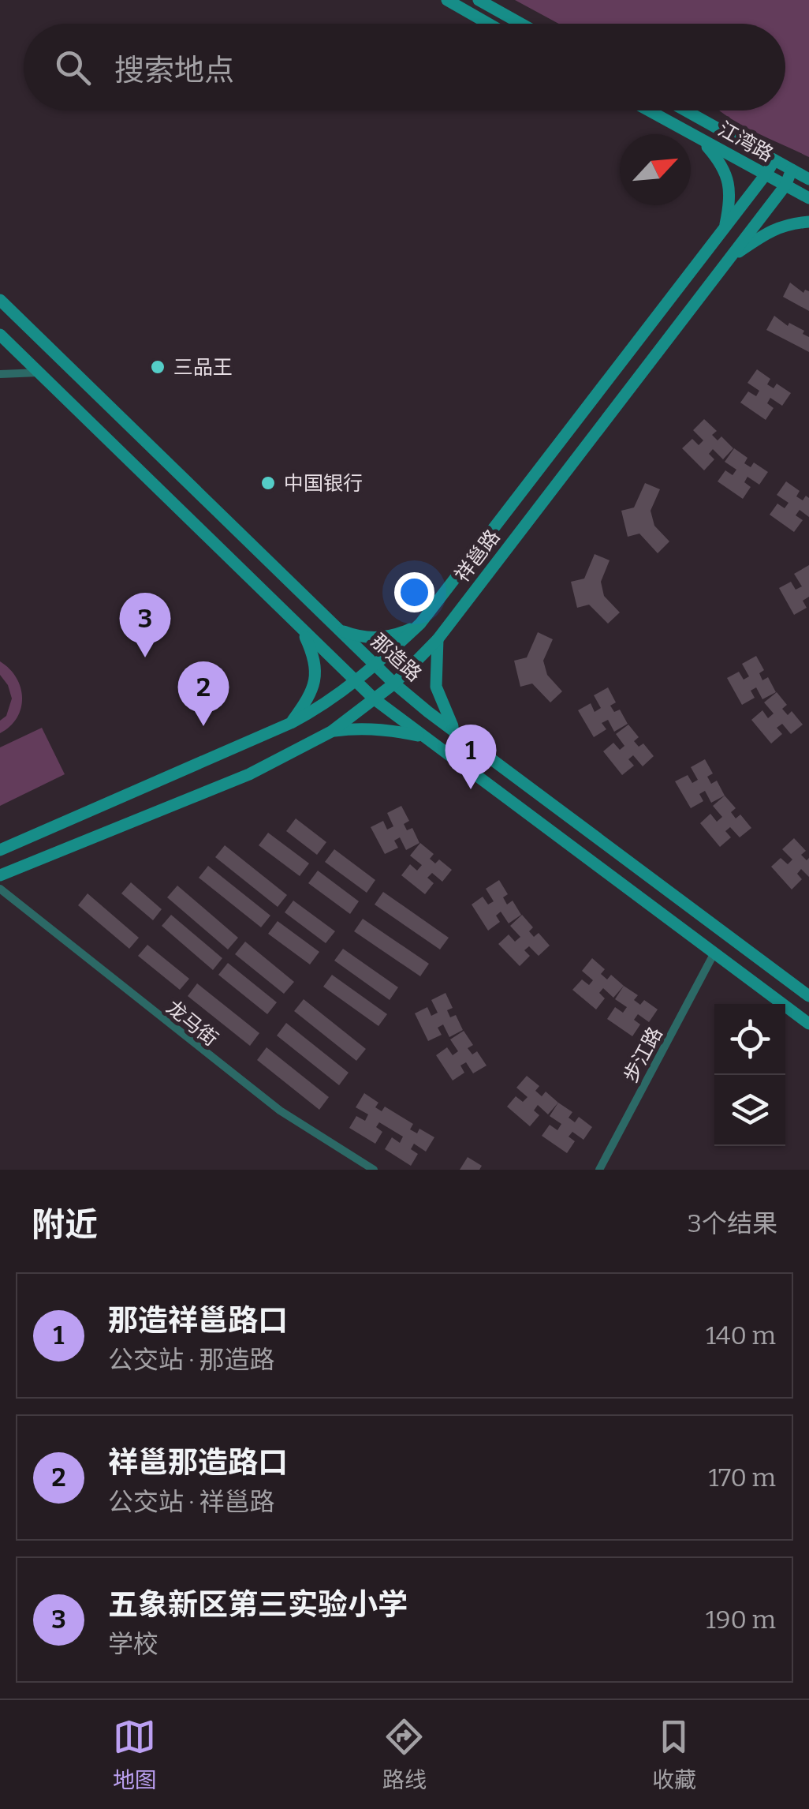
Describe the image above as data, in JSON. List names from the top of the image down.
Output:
{
  "streets": {
    "street": [
      "江湾路",
      "祥邕路",
      "那造路",
      "龙马街",
      "步江路"
    ]
  },
  "crossings": [
    ["江湾路", "祥邕路"],
    ["祥邕路", "那造路"]
  ],
  "places": ["三品王", "中国银行"],
  "north": "top right",
  "page": {
    "search": "搜索地点",
    "pins": ["3", "2", "1"],
    "heading": ["附近", "3个结果"],
    "list": [
      {
        "mark": "1",
        "name": "那造祥邕路口",
        "note": "公交站 · 那造路",
        "value": "140 m"
      },
      {
        "mark": "2",
        "name": "祥邕那造路口",
        "note": "公交站 · 祥邕路",
        "value": "170 m"
      },
      {
        "mark": "3",
        "name": "五象新区第三实验小学",
        "note": "学校",
        "value": "190 m"
      }
    ],
    "nav": ["地图", "路线", "收藏"]
  }
}
